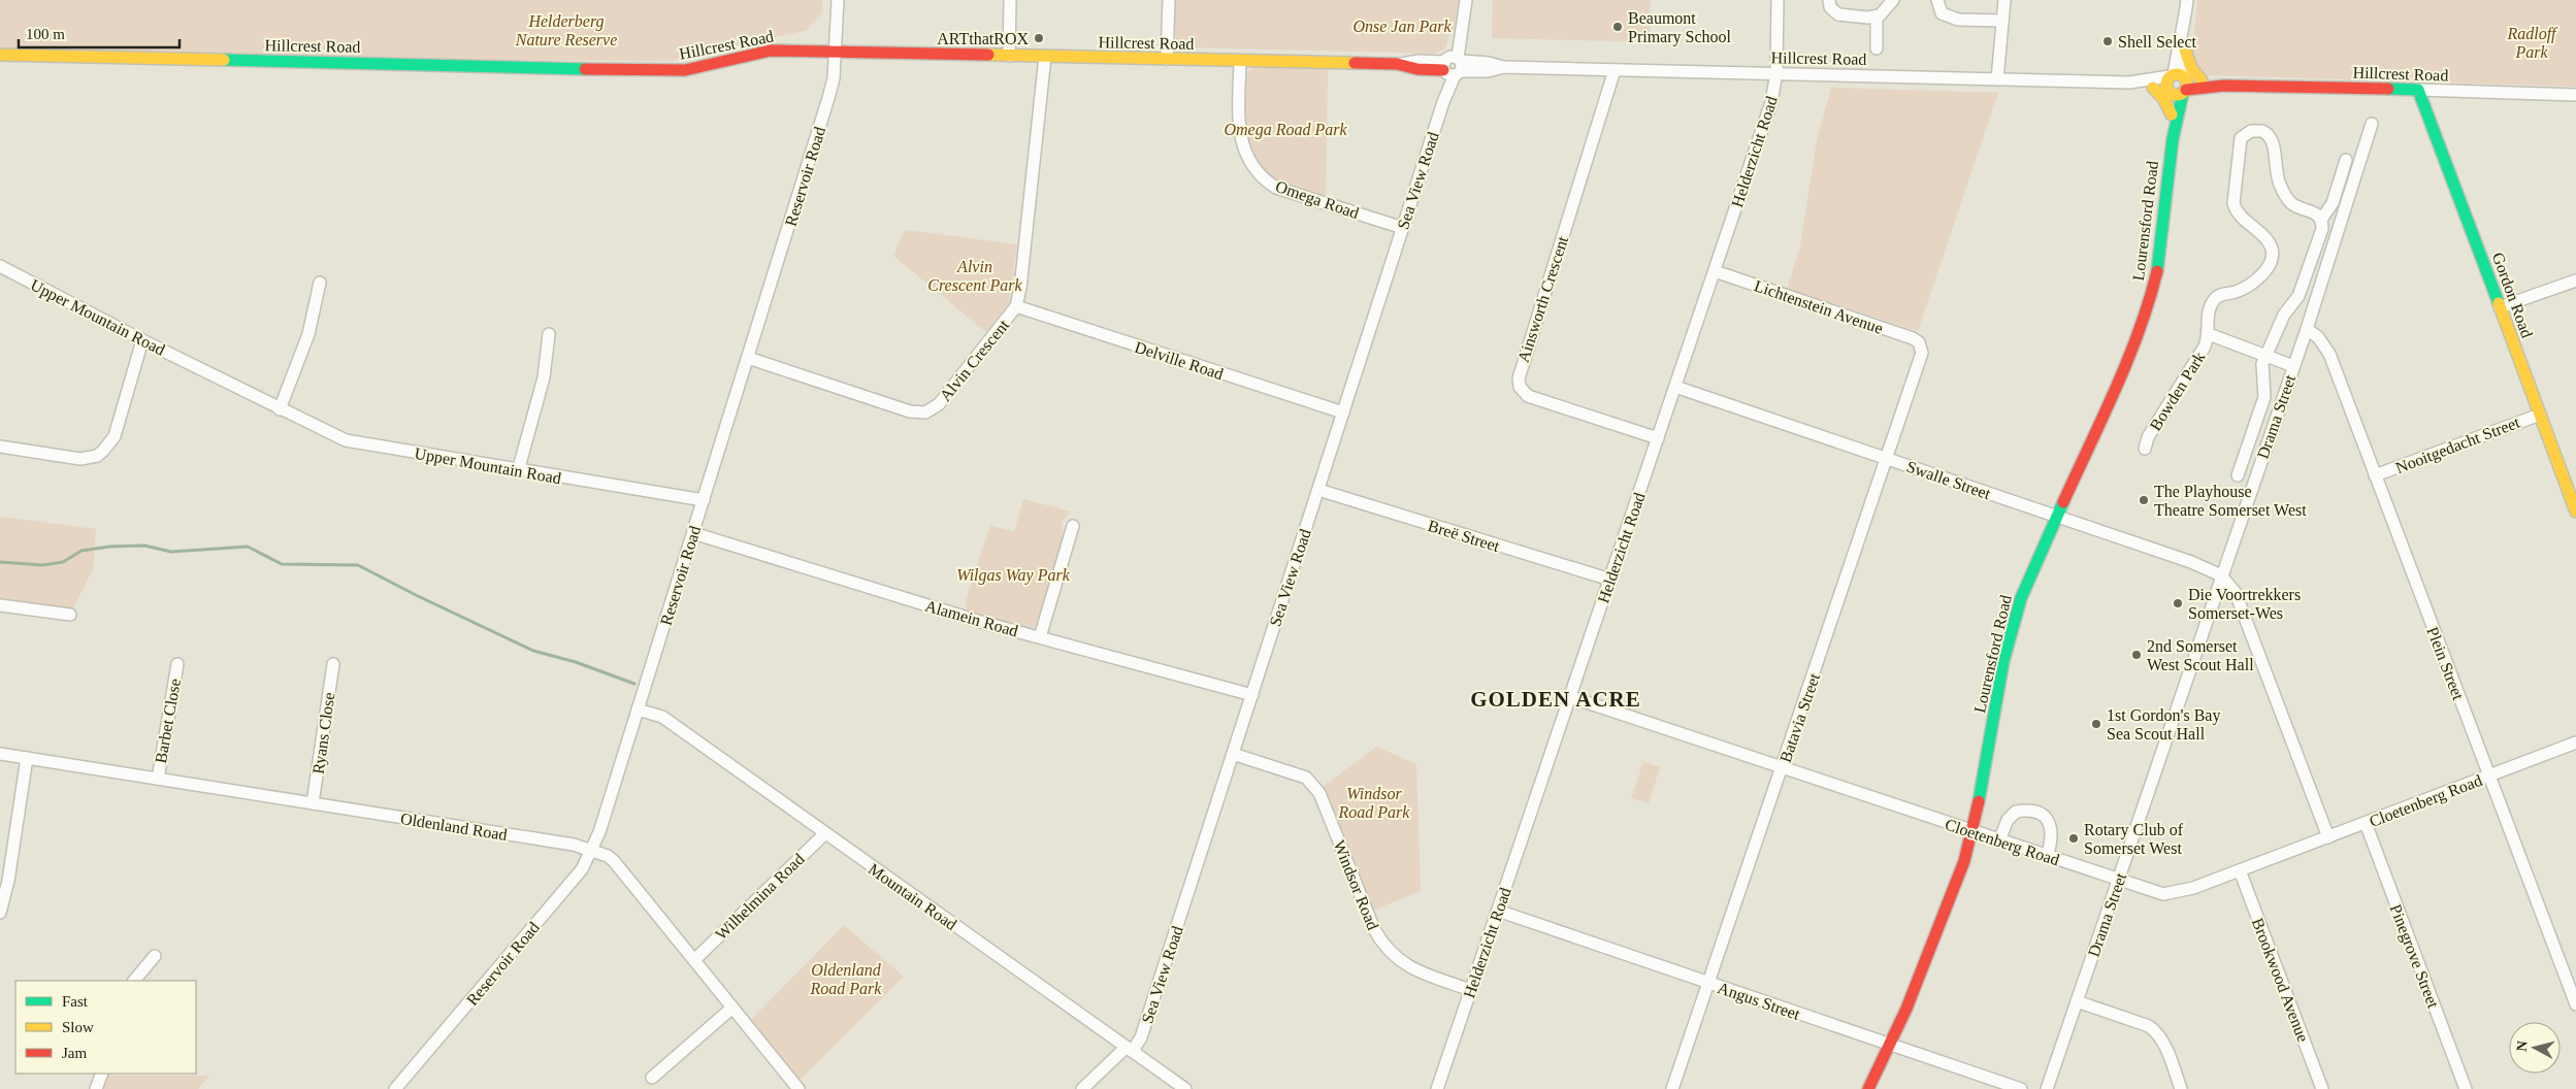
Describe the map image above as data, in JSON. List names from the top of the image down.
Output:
{
  "streets": {
    "street": [
      "Hillcrest Road",
      "Helderzicht Road",
      "Reservoir Road",
      "Sea View Road",
      "Omega Road",
      "Lourensford Road",
      "Gordon Road",
      "Ainsworth Crescent",
      "Lichtenstein Avenue",
      "Upper Mountain Road",
      "Alvin Crescent",
      "Delville Road",
      "Bowden Park",
      "Drama Street",
      "Nooitgedacht Street",
      "Swalle Street",
      "Breë Street",
      "Alamein Road",
      "Plein Street",
      "Batavia Street",
      "Barbet Close",
      "Ryans Close",
      "Cloetenberg Road",
      "Oldenland Road",
      "Windsor Road",
      "Wilhelmina Road",
      "Mountain Road",
      "Pinegrove Street",
      "Brookwood Avenue",
      "Angus Street"
    ]
  },
  "crossings": [
    ["Hillcrest Road", "Helderzicht Road"],
    ["Hillcrest Road", "Reservoir Road"],
    ["Hillcrest Road", "Sea View Road"],
    ["Hillcrest Road", "Omega Road"],
    ["Hillcrest Road", "Lourensford Road"],
    ["Hillcrest Road", "Gordon Road"],
    ["Hillcrest Road", "Ainsworth Crescent"],
    ["Hillcrest Road", "Alvin Crescent"],
    ["Helderzicht Road", "Ainsworth Crescent"],
    ["Helderzicht Road", "Lichtenstein Avenue"],
    ["Helderzicht Road", "Swalle Street"],
    ["Helderzicht Road", "Breë Street"],
    ["Helderzicht Road", "Cloetenberg Road"],
    ["Helderzicht Road", "Windsor Road"],
    ["Helderzicht Road", "Angus Street"],
    ["Reservoir Road", "Upper Mountain Road"],
    ["Reservoir Road", "Alvin Crescent"],
    ["Reservoir Road", "Alamein Road"],
    ["Reservoir Road", "Oldenland Road"],
    ["Reservoir Road", "Mountain Road"],
    ["Sea View Road", "Omega Road"],
    ["Sea View Road", "Delville Road"],
    ["Sea View Road", "Breë Street"],
    ["Sea View Road", "Alamein Road"],
    ["Sea View Road", "Windsor Road"],
    ["Sea View Road", "Mountain Road"],
    ["Lourensford Road", "Swalle Street"],
    ["Lourensford Road", "Cloetenberg Road"],
    ["Lourensford Road", "Angus Street"],
    ["Gordon Road", "Nooitgedacht Street"],
    ["Lichtenstein Avenue", "Batavia Street"],
    ["Alvin Crescent", "Delville Road"],
    ["Bowden Park", "Drama Street"],
    ["Drama Street", "Swalle Street"],
    ["Drama Street", "Plein Street"],
    ["Drama Street", "Cloetenberg Road"],
    ["Nooitgedacht Street", "Plein Street"],
    ["Swalle Street", "Batavia Street"],
    ["Plein Street", "Cloetenberg Road"],
    ["Batavia Street", "Cloetenberg Road"],
    ["Batavia Street", "Angus Street"],
    ["Barbet Close", "Oldenland Road"],
    ["Ryans Close", "Oldenland Road"],
    ["Cloetenberg Road", "Pinegrove Street"],
    ["Cloetenberg Road", "Brookwood Avenue"],
    ["Oldenland Road", "Wilhelmina Road"],
    ["Wilhelmina Road", "Mountain Road"]
  ],
  "districts": ["GOLDEN ACRE"],
  "parks": [
    "Helderberg Nature Reserve",
    "Onse Jan Park",
    "Radloff Park",
    "Omega Road Park",
    "Alvin Crescent Park",
    "Wilgas Way Park",
    "Windsor Road Park",
    "Oldenland Road Park"
  ],
  "places": [
    "Beaumont Primary School",
    "ARTthatROX",
    "Shell Select",
    "The Playhouse Theatre Somerset West",
    "Die Voortrekkers Somerset-Wes",
    "2nd Somerset West Scout Hall",
    "1st Gordon's Bay Sea Scout Hall",
    "Rotary Club of Somerset West"
  ],
  "legend": ["Fast", "Slow", "Jam"],
  "scale_bar": "100 m",
  "north": "left"
}
